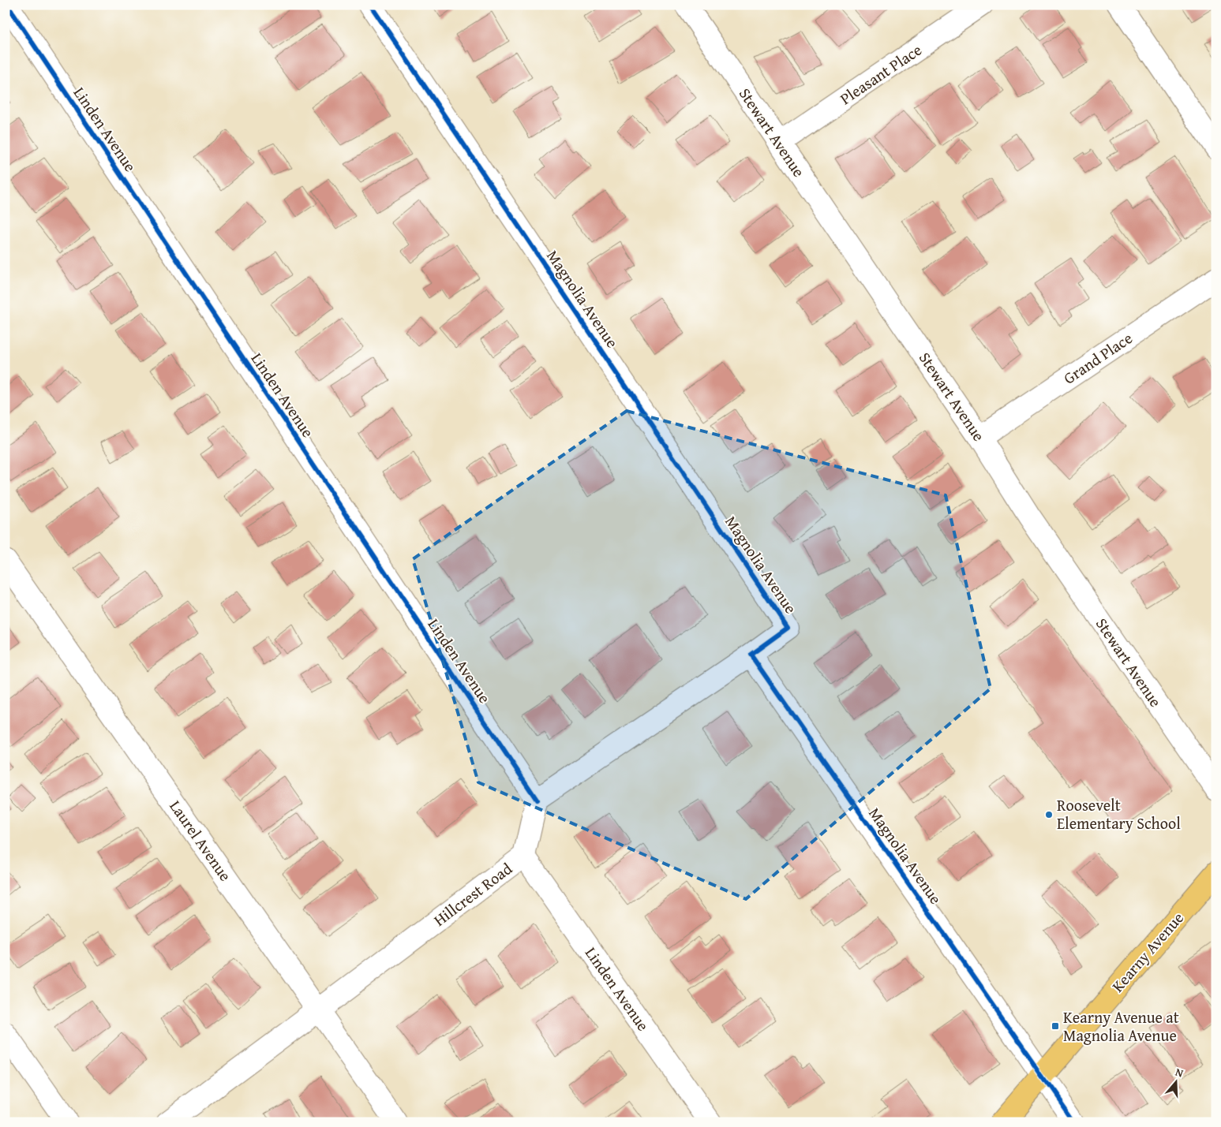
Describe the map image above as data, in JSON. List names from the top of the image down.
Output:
{
  "streets": {
    "main road": ["Kearny Avenue"],
    "street": [
      "Pleasant Place",
      "Linden Avenue",
      "Stewart Avenue",
      "Magnolia Avenue",
      "Grand Place",
      "Laurel Avenue",
      "Hillcrest Road"
    ]
  },
  "crossings": [
    ["Pleasant Place", "Stewart Avenue"],
    ["Linden Avenue", "Hillcrest Road"],
    ["Stewart Avenue", "Grand Place"],
    ["Magnolia Avenue", "Kearny Avenue"],
    ["Laurel Avenue", "Hillcrest Road"]
  ],
  "places": {
    "other": ["Roosevelt Elementary School"],
    "transit": ["Kearny Avenue at Magnolia Avenue"]
  },
  "north": "top"
}
